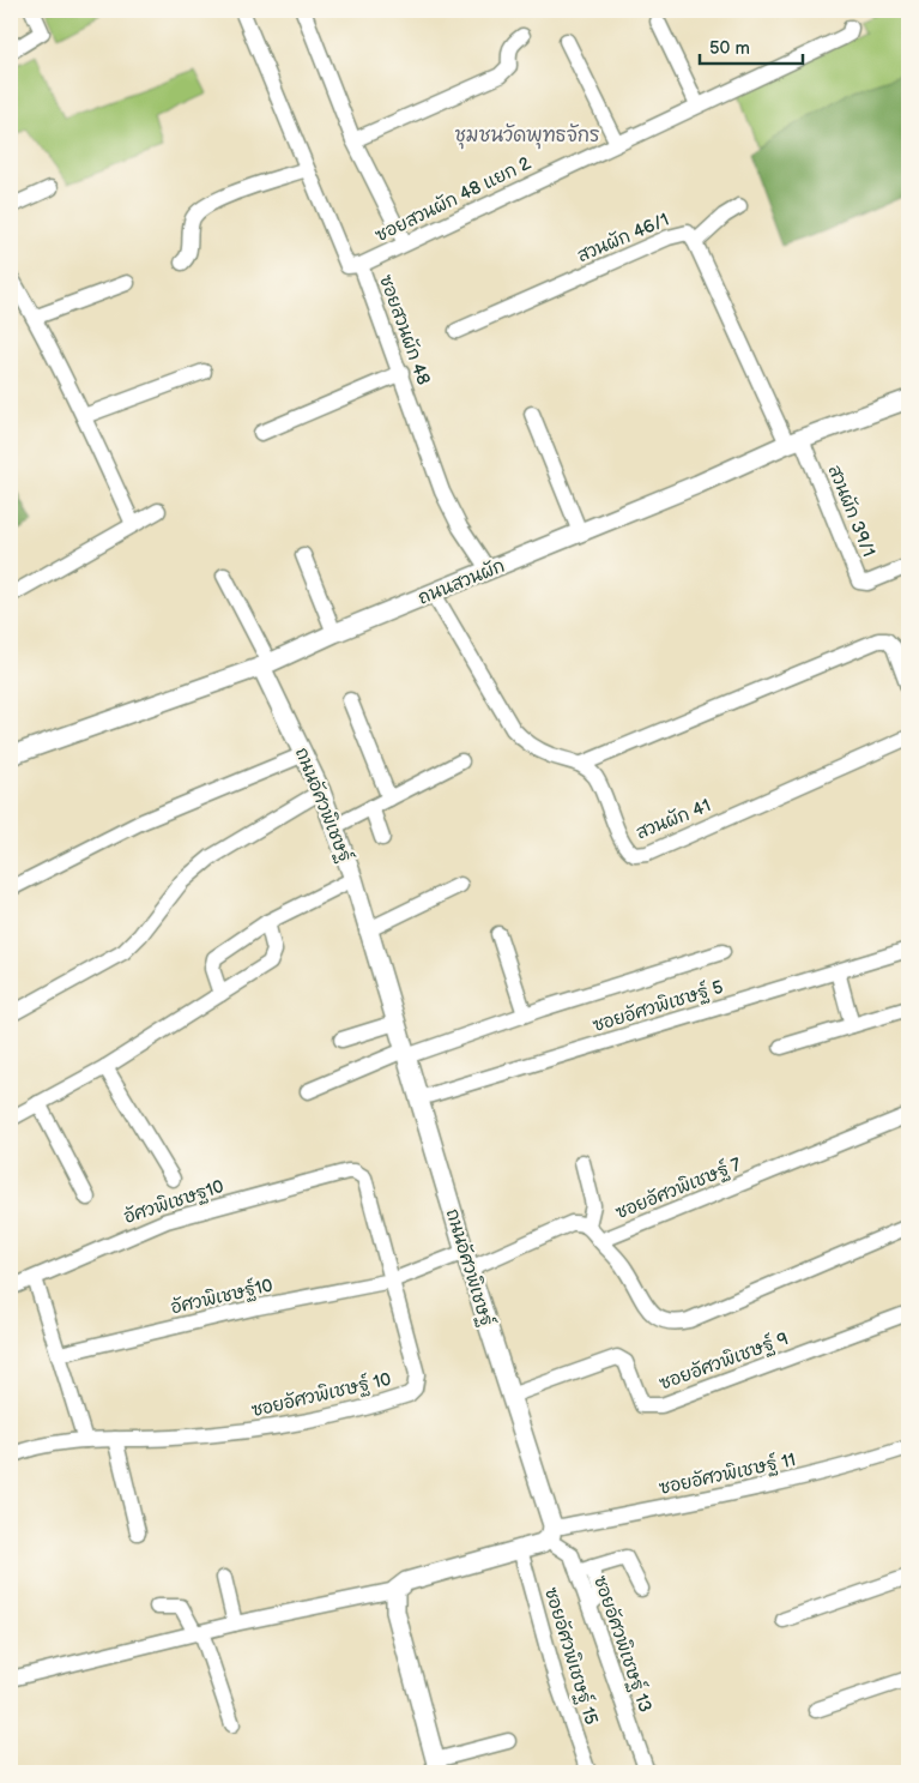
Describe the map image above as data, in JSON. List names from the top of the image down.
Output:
{
  "streets": {
    "street": [
      "ซอยสวนผัก 48 แยก 2",
      "สวนผัก 46/1",
      "ซอยสวนผัก 48",
      "สวนผัก 39/1",
      "ถนนสวนผัก",
      "ถนนอัศวพิเชษฐ์",
      "สวนผัก 41",
      "ซอยอัศวพิเชษฐ์ 5",
      "ซอยอัศวพิเชษฐ์ 7",
      "อัศวพิเชษฐ10",
      "อัศวพิเชษฐ์10",
      "ซอยอัศวพิเชษฐ์ 9",
      "ซอยอัศวพิเชษฐ์ 10",
      "ซอยอัศวพิเชษฐ์ 11",
      "ซอยอัศวพิเชษฐ์ 13",
      "ซอยอัศวพิเชษฐ์ 15"
    ]
  },
  "crossings": [
    ["ซอยสวนผัก 48 แยก 2", "ซอยสวนผัก 48"],
    ["สวนผัก 46/1", "สวนผัก 39/1"],
    ["สวนผัก 46/1", "ถนนสวนผัก"],
    ["ซอยสวนผัก 48", "ถนนสวนผัก"],
    ["สวนผัก 39/1", "ถนนสวนผัก"],
    ["ถนนสวนผัก", "ถนนอัศวพิเชษฐ์"],
    ["ถนนอัศวพิเชษฐ์", "ซอยอัศวพิเชษฐ์ 5"],
    ["ถนนอัศวพิเชษฐ์", "ซอยอัศวพิเชษฐ์ 9"],
    ["ถนนอัศวพิเชษฐ์", "ซอยอัศวพิเชษฐ์ 11"],
    ["ถนนอัศวพิเชษฐ์", "ซอยอัศวพิเชษฐ์ 13"],
    ["อัศวพิเชษฐ10", "อัศวพิเชษฐ์10"],
    ["อัศวพิเชษฐ10", "ซอยอัศวพิเชษฐ์ 10"],
    ["อัศวพิเชษฐ์10", "ซอยอัศวพิเชษฐ์ 10"],
    ["ซอยอัศวพิเชษฐ์ 11", "ซอยอัศวพิเชษฐ์ 13"]
  ],
  "districts": ["ชุมชนวัดพุทธจักร"],
  "scale_bar": "50 m"
}
